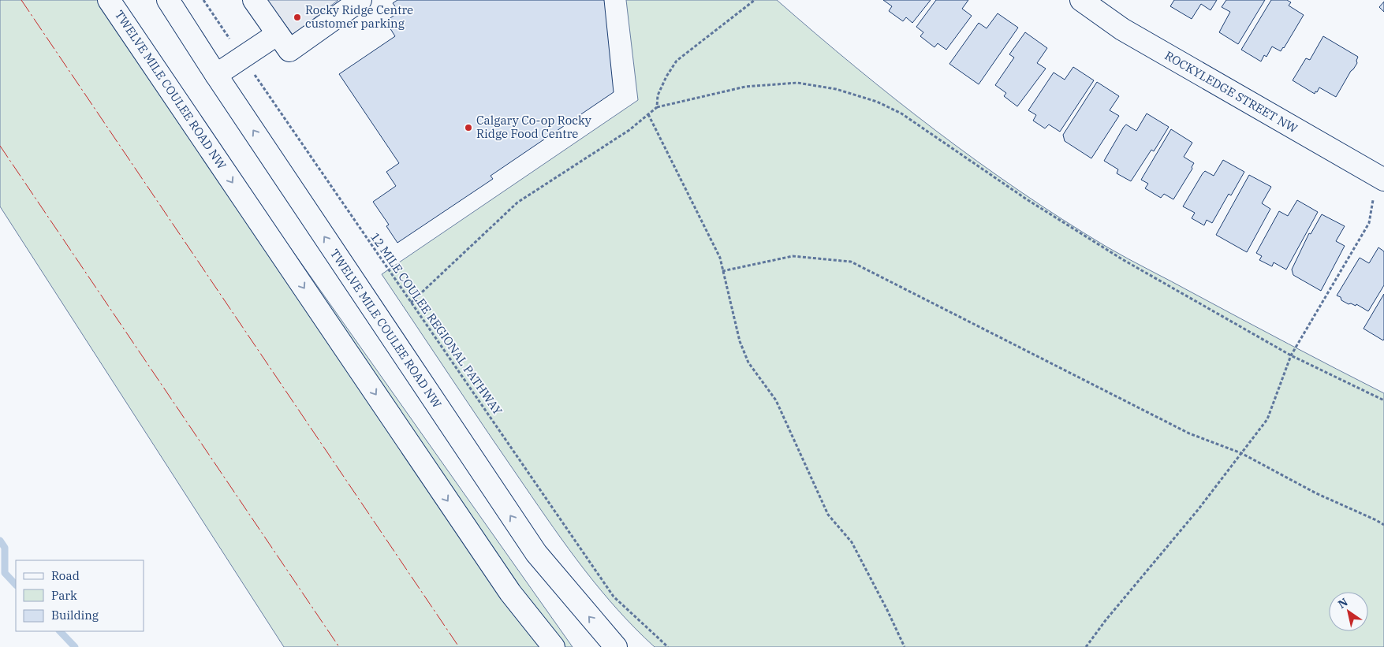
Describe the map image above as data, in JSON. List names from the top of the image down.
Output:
{
  "streets": {
    "main road": ["TWELVE MILE COULEE ROAD NW", "ROCKYLEDGE STREET NW"],
    "path": ["12 MILE COULEE REGIONAL PATHWAY"]
  },
  "places": ["Rocky Ridge Centre customer parking", "Calgary Co-op Rocky Ridge Food Centre"],
  "legend": ["Road", "Park", "Building"],
  "north": "top left"
}
